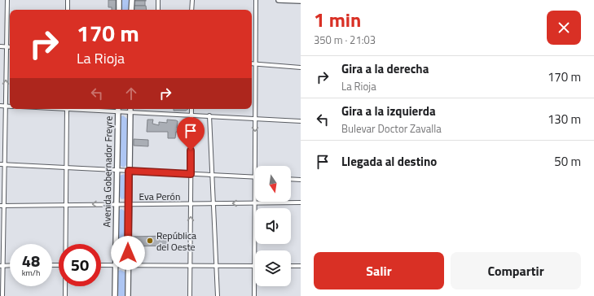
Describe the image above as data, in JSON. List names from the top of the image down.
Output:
{
  "streets": {
    "main road": ["Avenida Gobernador Freyre"],
    "street": ["Eva Perón"]
  },
  "crossings": [
    ["Avenida Gobernador Freyre", "Eva Perón"]
  ],
  "places": ["República del Oeste"],
  "north": "bottom",
  "page": {
    "heading": ["1 min", "350 m · 21:03"],
    "turn": ["170 m", "La Rioja"],
    "list": [
      {
        "name": "Gira a la derecha",
        "note": "La Rioja",
        "value": "170 m"
      },
      {
        "name": "Gira a la izquierda",
        "note": "Bulevar Doctor Zavalla",
        "value": "130 m"
      },
      {
        "name": "Llegada al destino",
        "value": "50 m"
      }
    ],
    "speed": "48 km/h",
    "limit": "50",
    "buttons": ["Salir", "Compartir"]
  }
}
